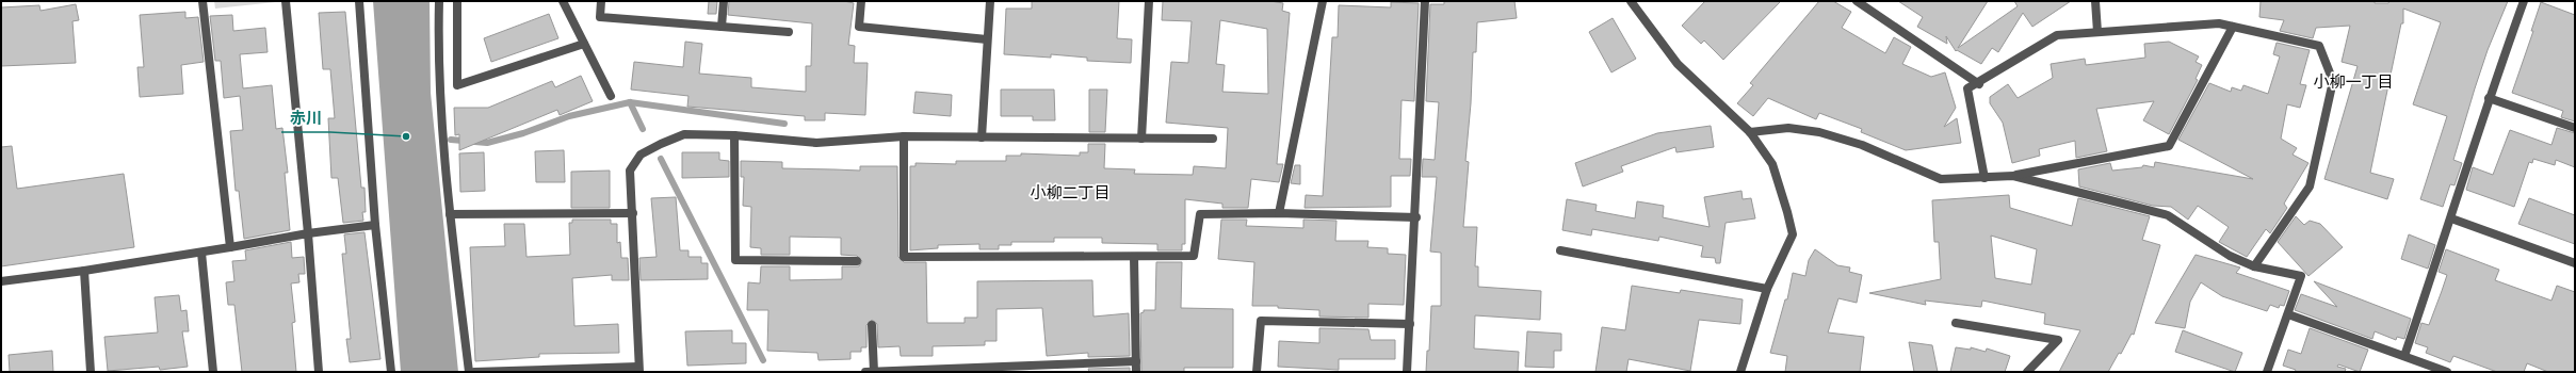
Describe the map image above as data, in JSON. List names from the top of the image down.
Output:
{
  "districts": ["小柳一丁目", "小柳二丁目"],
  "places": ["赤川"]
}
